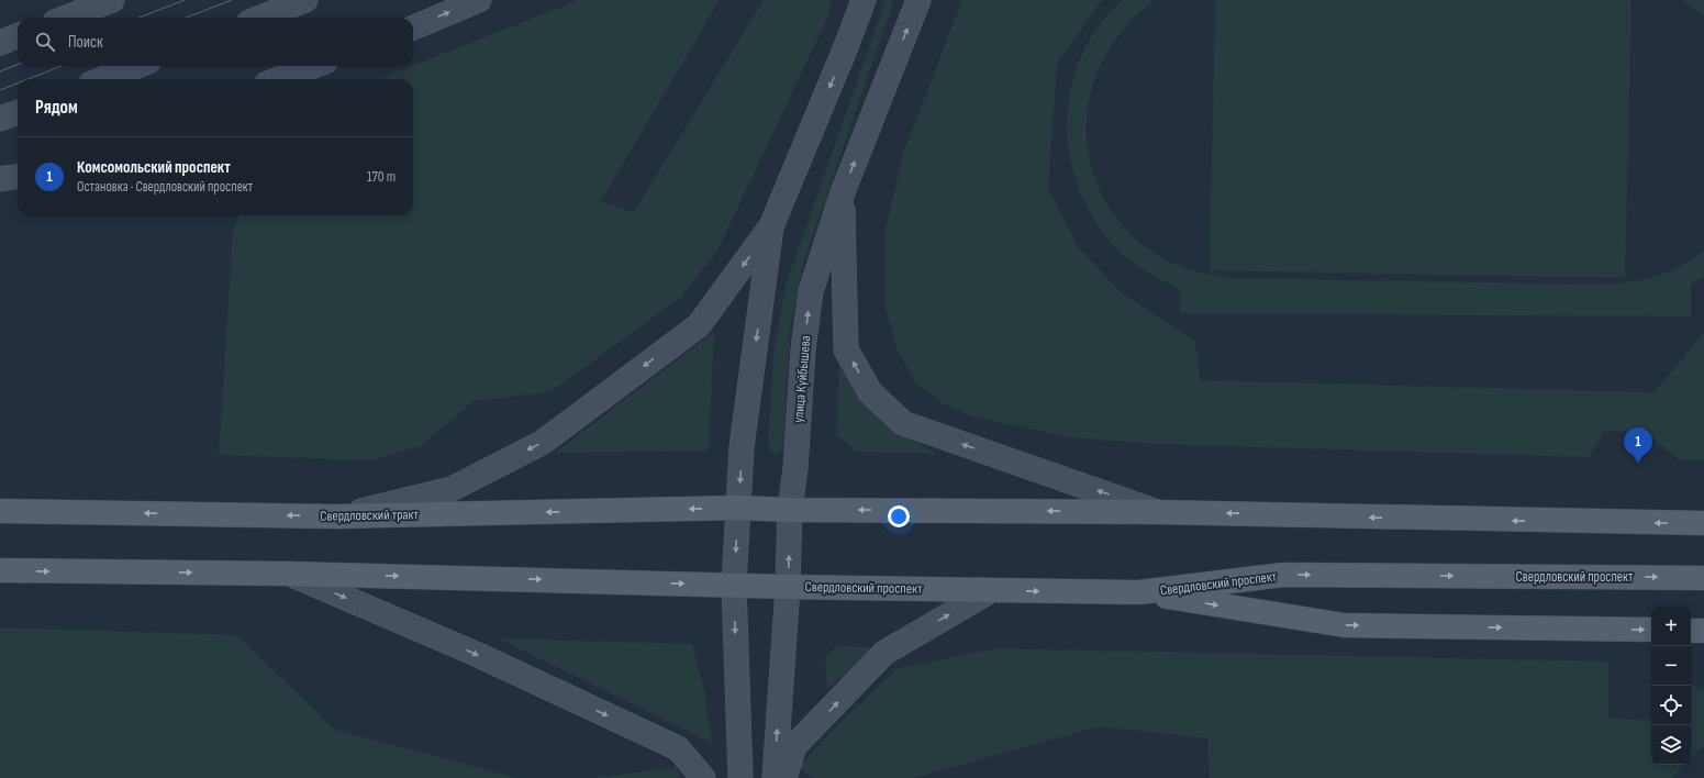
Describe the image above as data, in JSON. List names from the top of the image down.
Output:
{
  "streets": {
    "main road": ["улица Куйбышева", "Свердловский тракт", "Свердловский проспект"]
  },
  "crossings": [
    ["улица Куйбышева", "Свердловский проспект"]
  ],
  "page": {
    "search": "Поиск",
    "heading": "Рядом",
    "list": [
      {
        "mark": "1",
        "name": "Комсомольский проспект",
        "note": "Остановка · Свердловский проспект",
        "value": "170 m"
      }
    ],
    "pins": "1",
    "map_buttons": ["+", "−"]
  }
}
